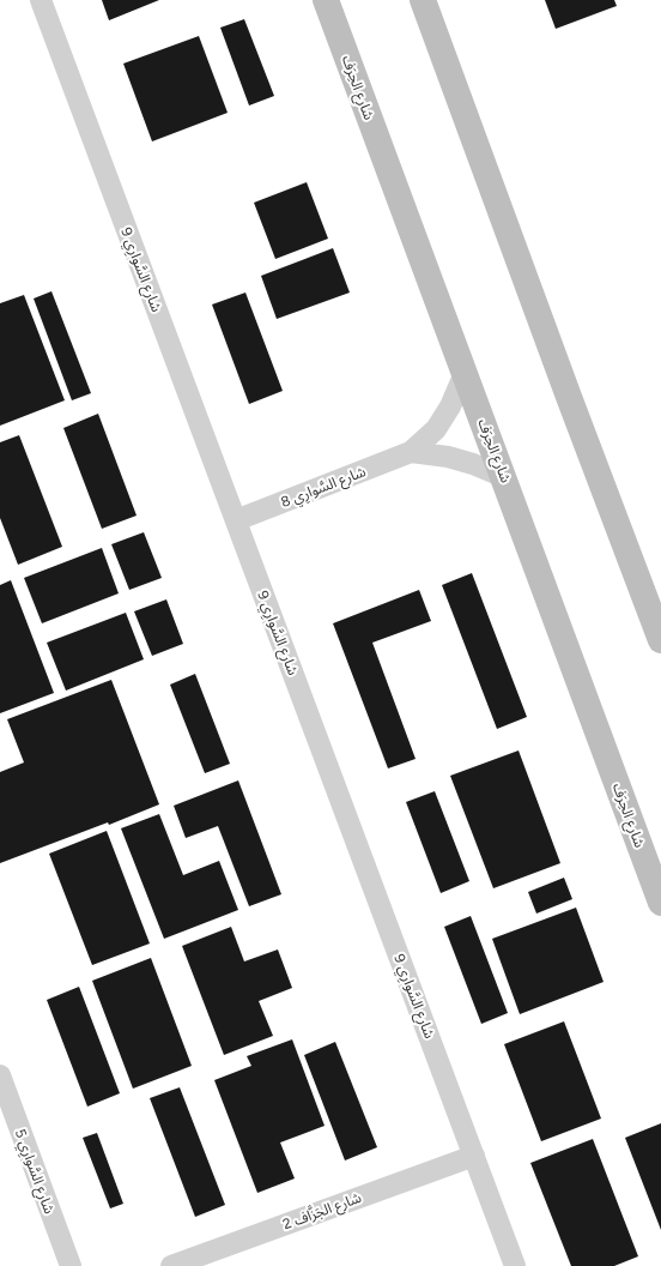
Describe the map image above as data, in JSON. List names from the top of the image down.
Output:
{
  "streets": {
    "street": [
      "شارع الحِرَف",
      "شارع السَّوارِي 9",
      "شارع السَّوارِي 8",
      "شارع السَّوارِي 5",
      "شارع الجَزَّاف 2"
    ]
  },
  "crossings": [
    ["شارع الحِرَف", "شارع السَّوارِي 8"],
    ["شارع السَّوارِي 9", "شارع السَّوارِي 8"],
    ["شارع السَّوارِي 9", "شارع الجَزَّاف 2"]
  ]
}
